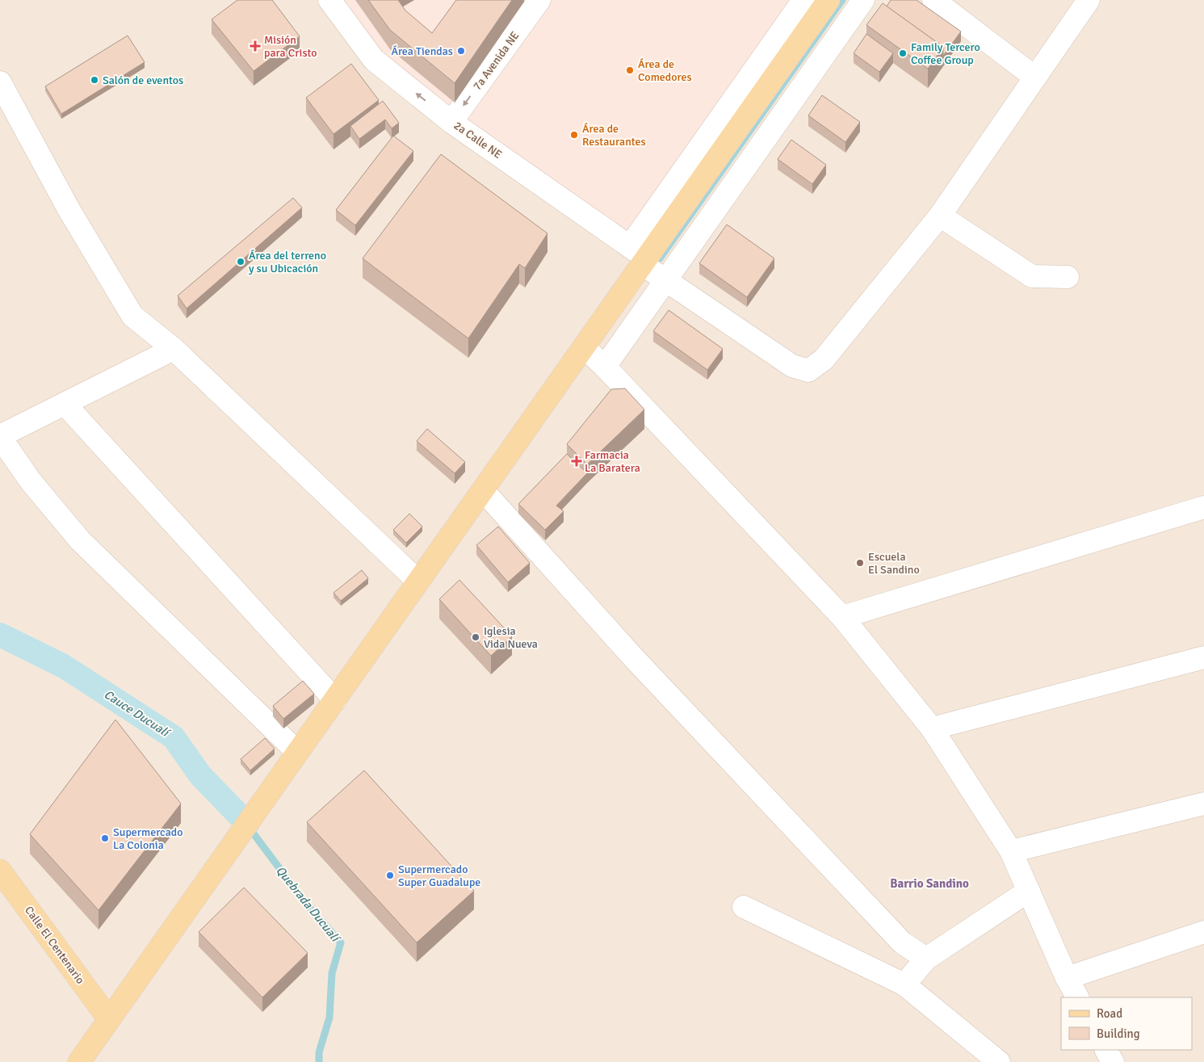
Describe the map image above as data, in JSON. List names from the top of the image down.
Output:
{
  "streets": {
    "main road": ["Calle El Centenario"],
    "street": ["7a Avenida NE", "2a Calle NE"]
  },
  "crossings": [
    ["7a Avenida NE", "2a Calle NE"]
  ],
  "one_way": ["7a Avenida NE"],
  "districts": ["Barrio Sandino"],
  "water": ["Cauce Ducualí", "Quebrada Ducualí"],
  "places": {
    "health": ["Misión para Cristo", "Farmacia La Baratera"],
    "other": [
      "Área Tiendas",
      "Family Tercero Coffee Group",
      "Área de Comedores",
      "Salón de eventos",
      "Área de Restaurantes",
      "Área del terreno y su Ubicación",
      "Escuela El Sandino",
      "Iglesia Vida Nueva",
      "Supermercado La Colonia",
      "Supermercado Super Guadalupe"
    ]
  },
  "legend": ["Road", "Building"]
}
